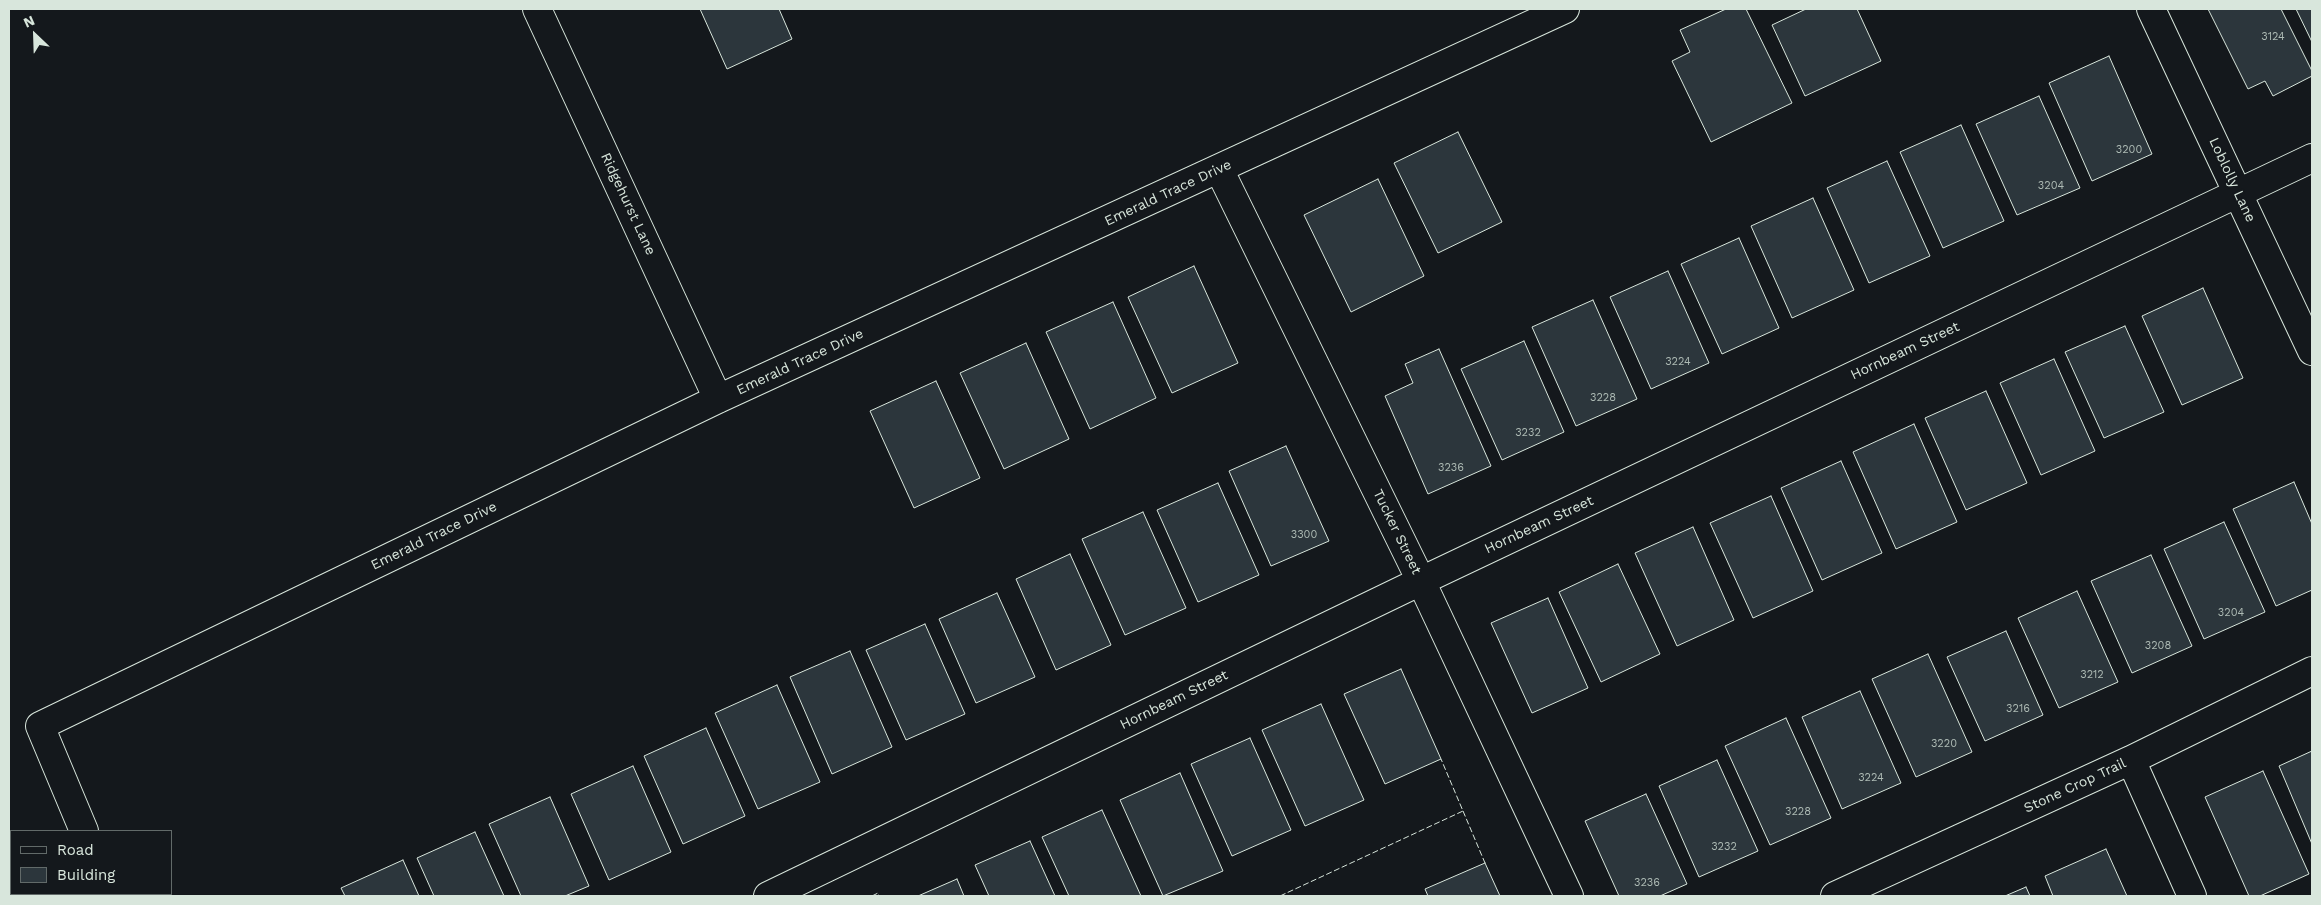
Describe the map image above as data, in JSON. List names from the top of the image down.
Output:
{
  "streets": {
    "street": [
      "Loblolly Lane",
      "Emerald Trace Drive",
      "Ridgehurst Lane",
      "Hornbeam Street",
      "Tucker Street",
      "Stone Crop Trail"
    ]
  },
  "crossings": [
    ["Loblolly Lane", "Hornbeam Street"],
    ["Emerald Trace Drive", "Ridgehurst Lane"],
    ["Emerald Trace Drive", "Tucker Street"],
    ["Hornbeam Street", "Tucker Street"]
  ],
  "house_numbers": [
    "3124",
    "3200",
    "3204",
    "3224",
    "3228",
    "3232",
    "3236",
    "3300",
    "3204",
    "3208",
    "3212",
    "3216",
    "3220",
    "3224",
    "3228",
    "3232",
    "3236"
  ],
  "legend": ["Road", "Building"],
  "north": "top left"
}
